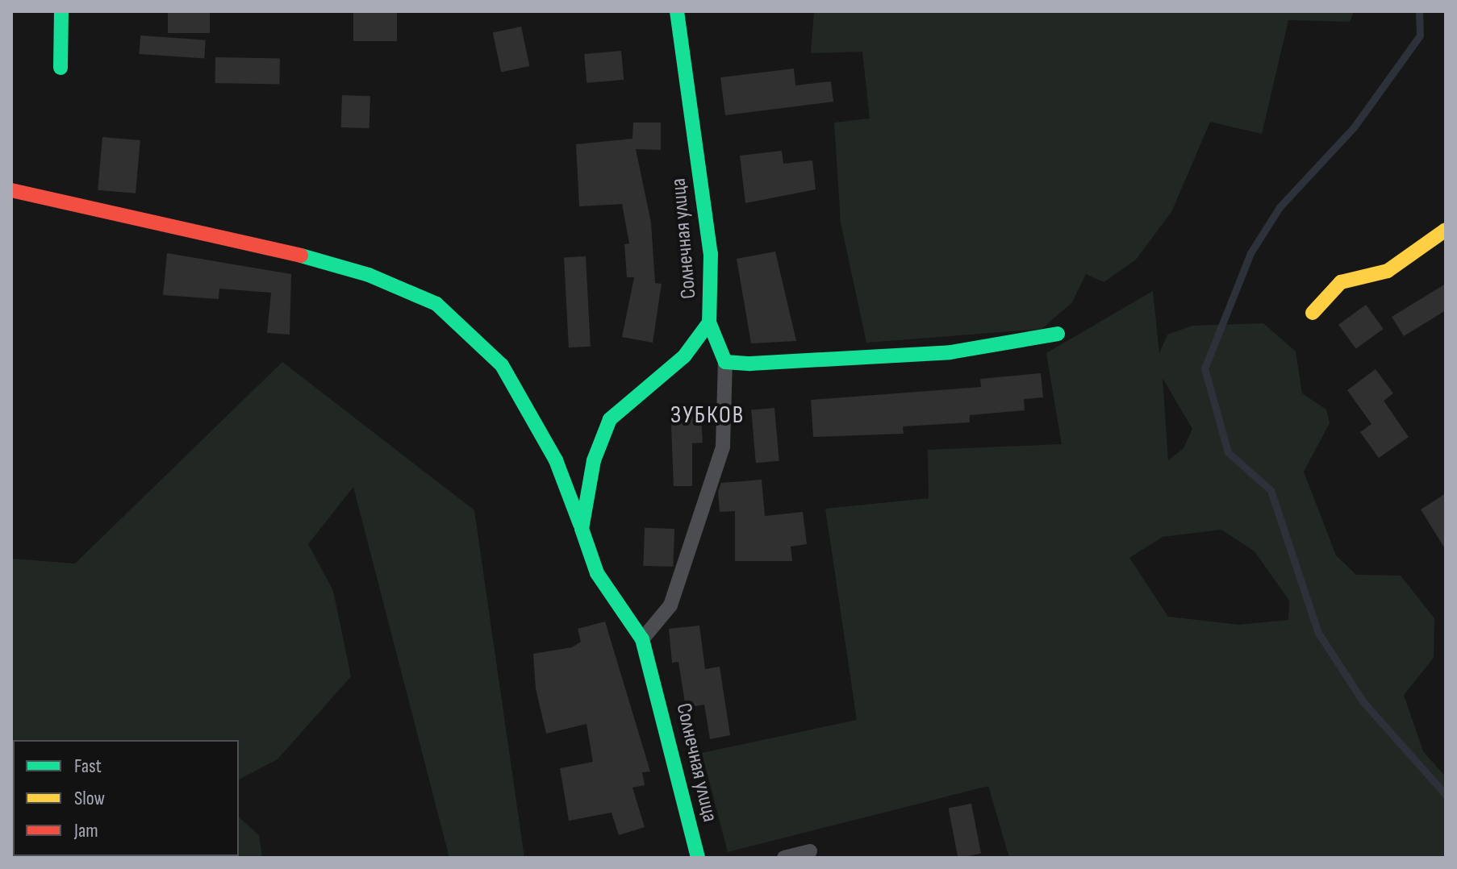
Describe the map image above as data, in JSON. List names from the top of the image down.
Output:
{
  "streets": {
    "street": ["Солнечная улица"]
  },
  "districts": ["ЗУБКОВ"],
  "legend": ["Fast", "Slow", "Jam"]
}
